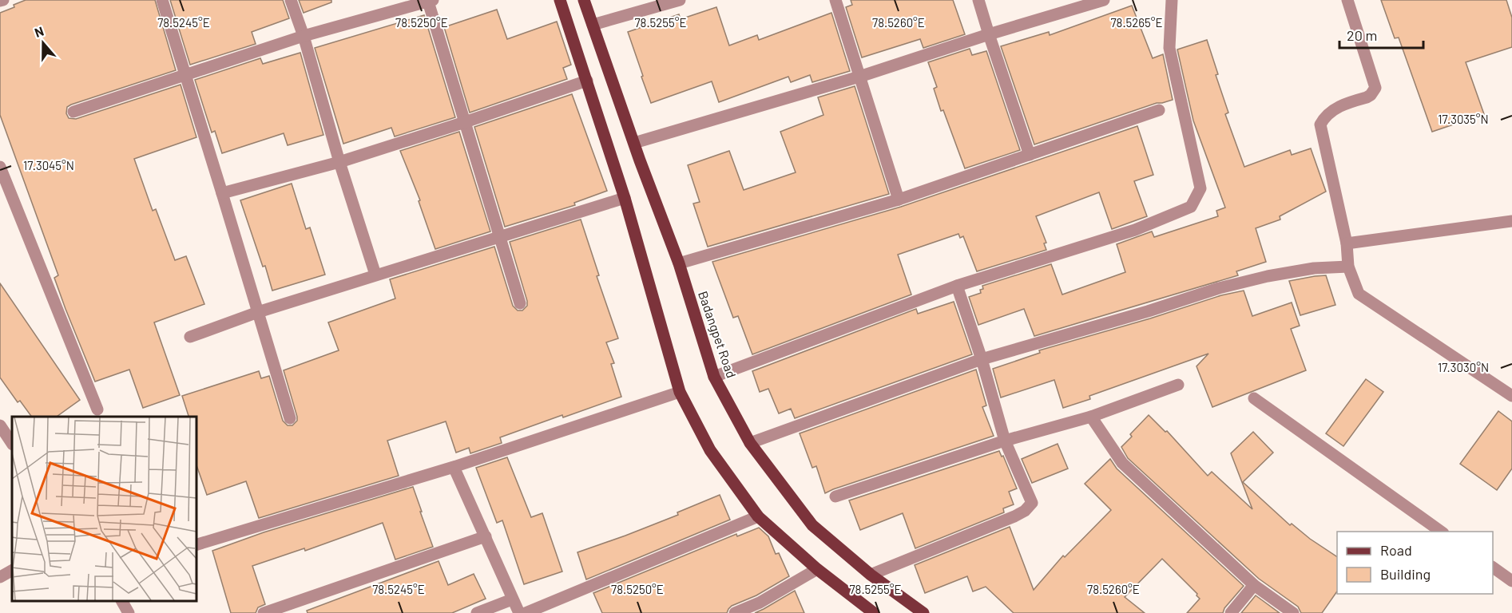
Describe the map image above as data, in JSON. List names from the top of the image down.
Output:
{
  "streets": {
    "main road": ["Badangpet Road"]
  },
  "legend": ["Road", "Building"],
  "scale_bar": "20 m",
  "north": "top",
  "coordinates": [
    "78.5245°E",
    "78.5250°E",
    "78.5255°E",
    "78.5260°E",
    "78.5265°E",
    "17.3035°N",
    "17.3045°N",
    "17.3030°N"
  ]
}
